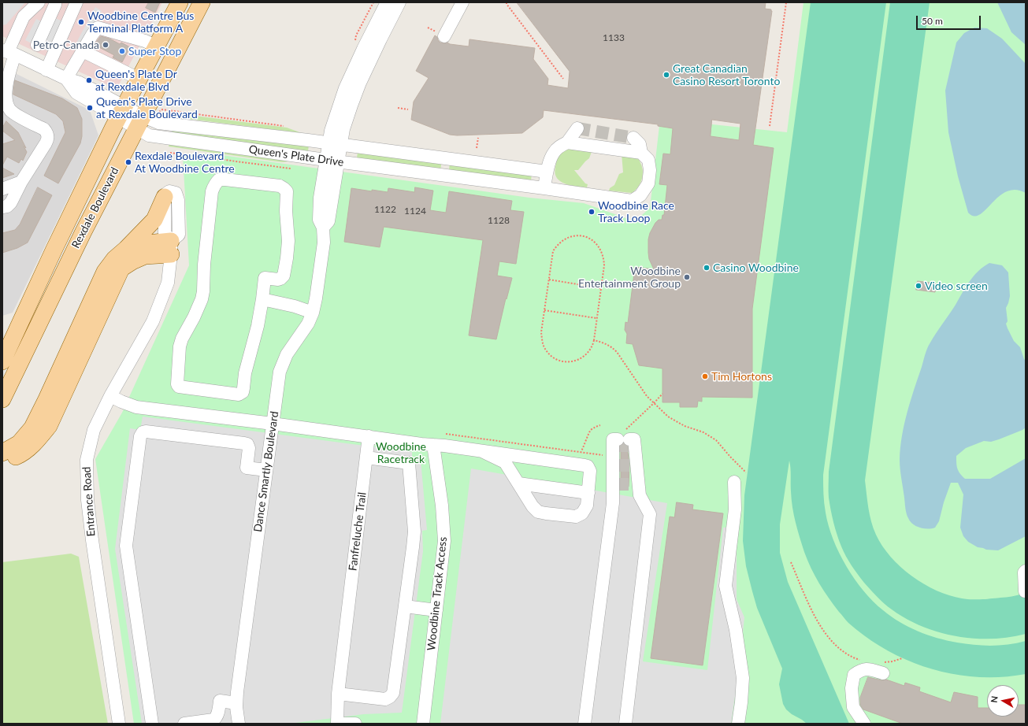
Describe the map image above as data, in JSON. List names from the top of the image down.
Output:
{
  "streets": {
    "main road": ["Rexdale Boulevard"],
    "street": [
      "Queen's Plate Drive",
      "Dance Smartly Boulevard",
      "Entrance Road",
      "Fanfreluche Trail",
      "Woodbine Track Access"
    ]
  },
  "crossings": [
    ["Queen's Plate Drive", "Rexdale Boulevard"],
    ["Queen's Plate Drive", "Dance Smartly Boulevard"]
  ],
  "parks": ["Woodbine Racetrack"],
  "places": [
    "Woodbine Centre Bus Terminal Platform A",
    "Petro-Canada",
    "Super Stop",
    "Great Canadian Casino Resort Toronto",
    "Queen's Plate Dr at Rexdale Blvd",
    "Queen's Plate Drive at Rexdale Boulevard",
    "Rexdale Boulevard At Woodbine Centre",
    "Woodbine Race Track Loop",
    "Casino Woodbine",
    "Woodbine Entertainment Group",
    "Video screen",
    "Tim Hortons"
  ],
  "house_numbers": [
    "1133",
    "1122",
    "1124",
    "1128"
  ],
  "scale_bar": "50 m",
  "north": "left"
}
